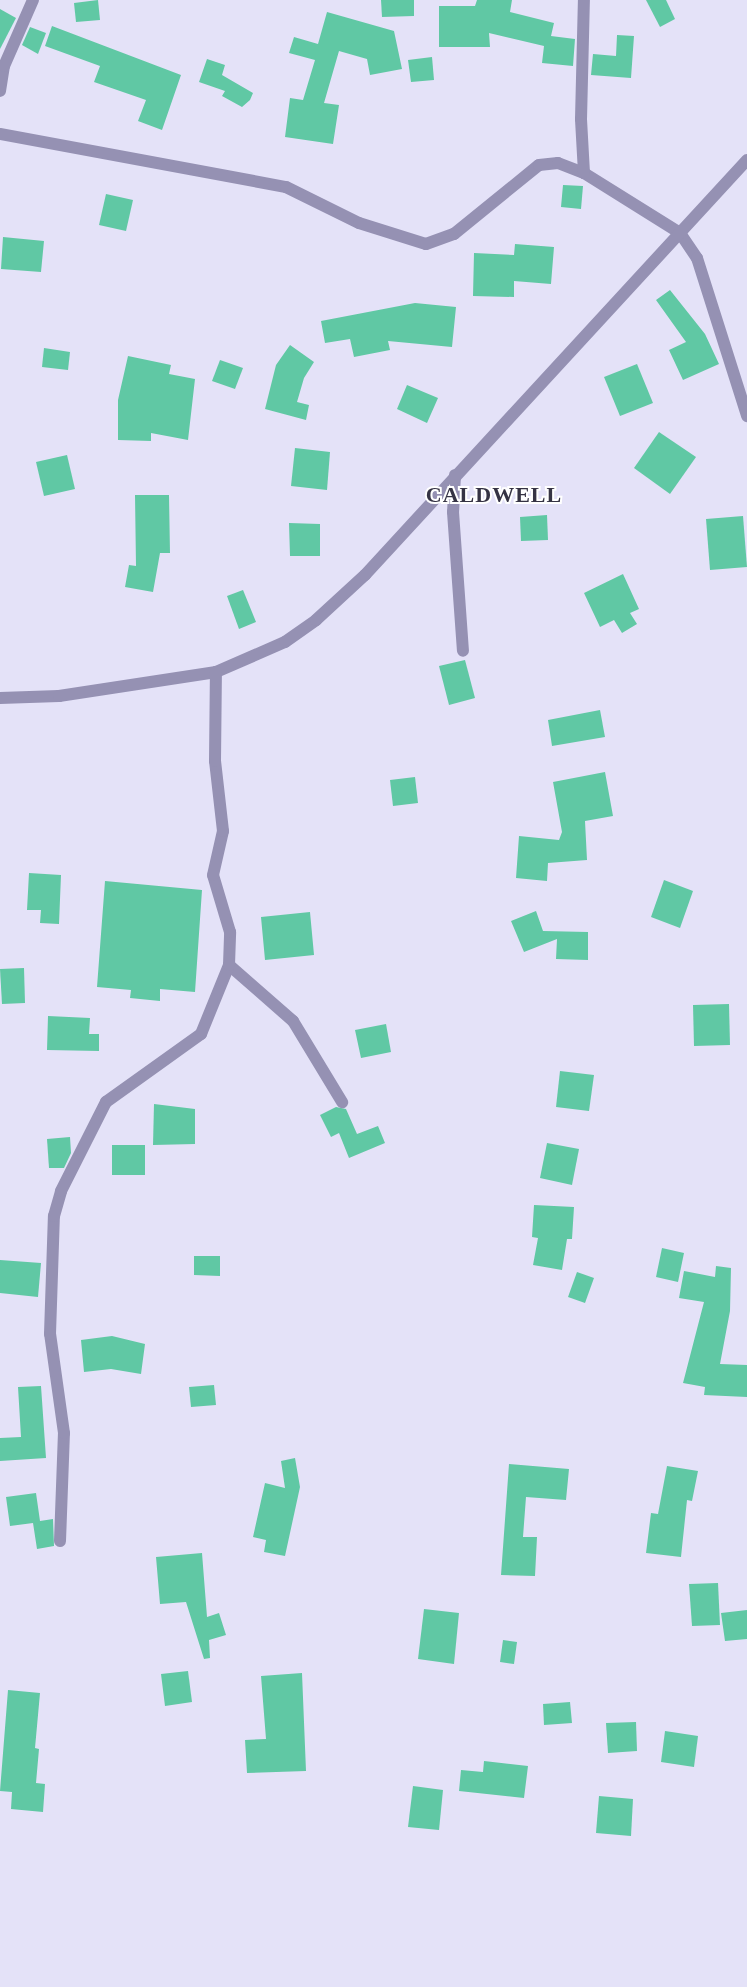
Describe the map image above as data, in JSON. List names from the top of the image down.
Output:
{
  "districts": ["CALDWELL"]
}
